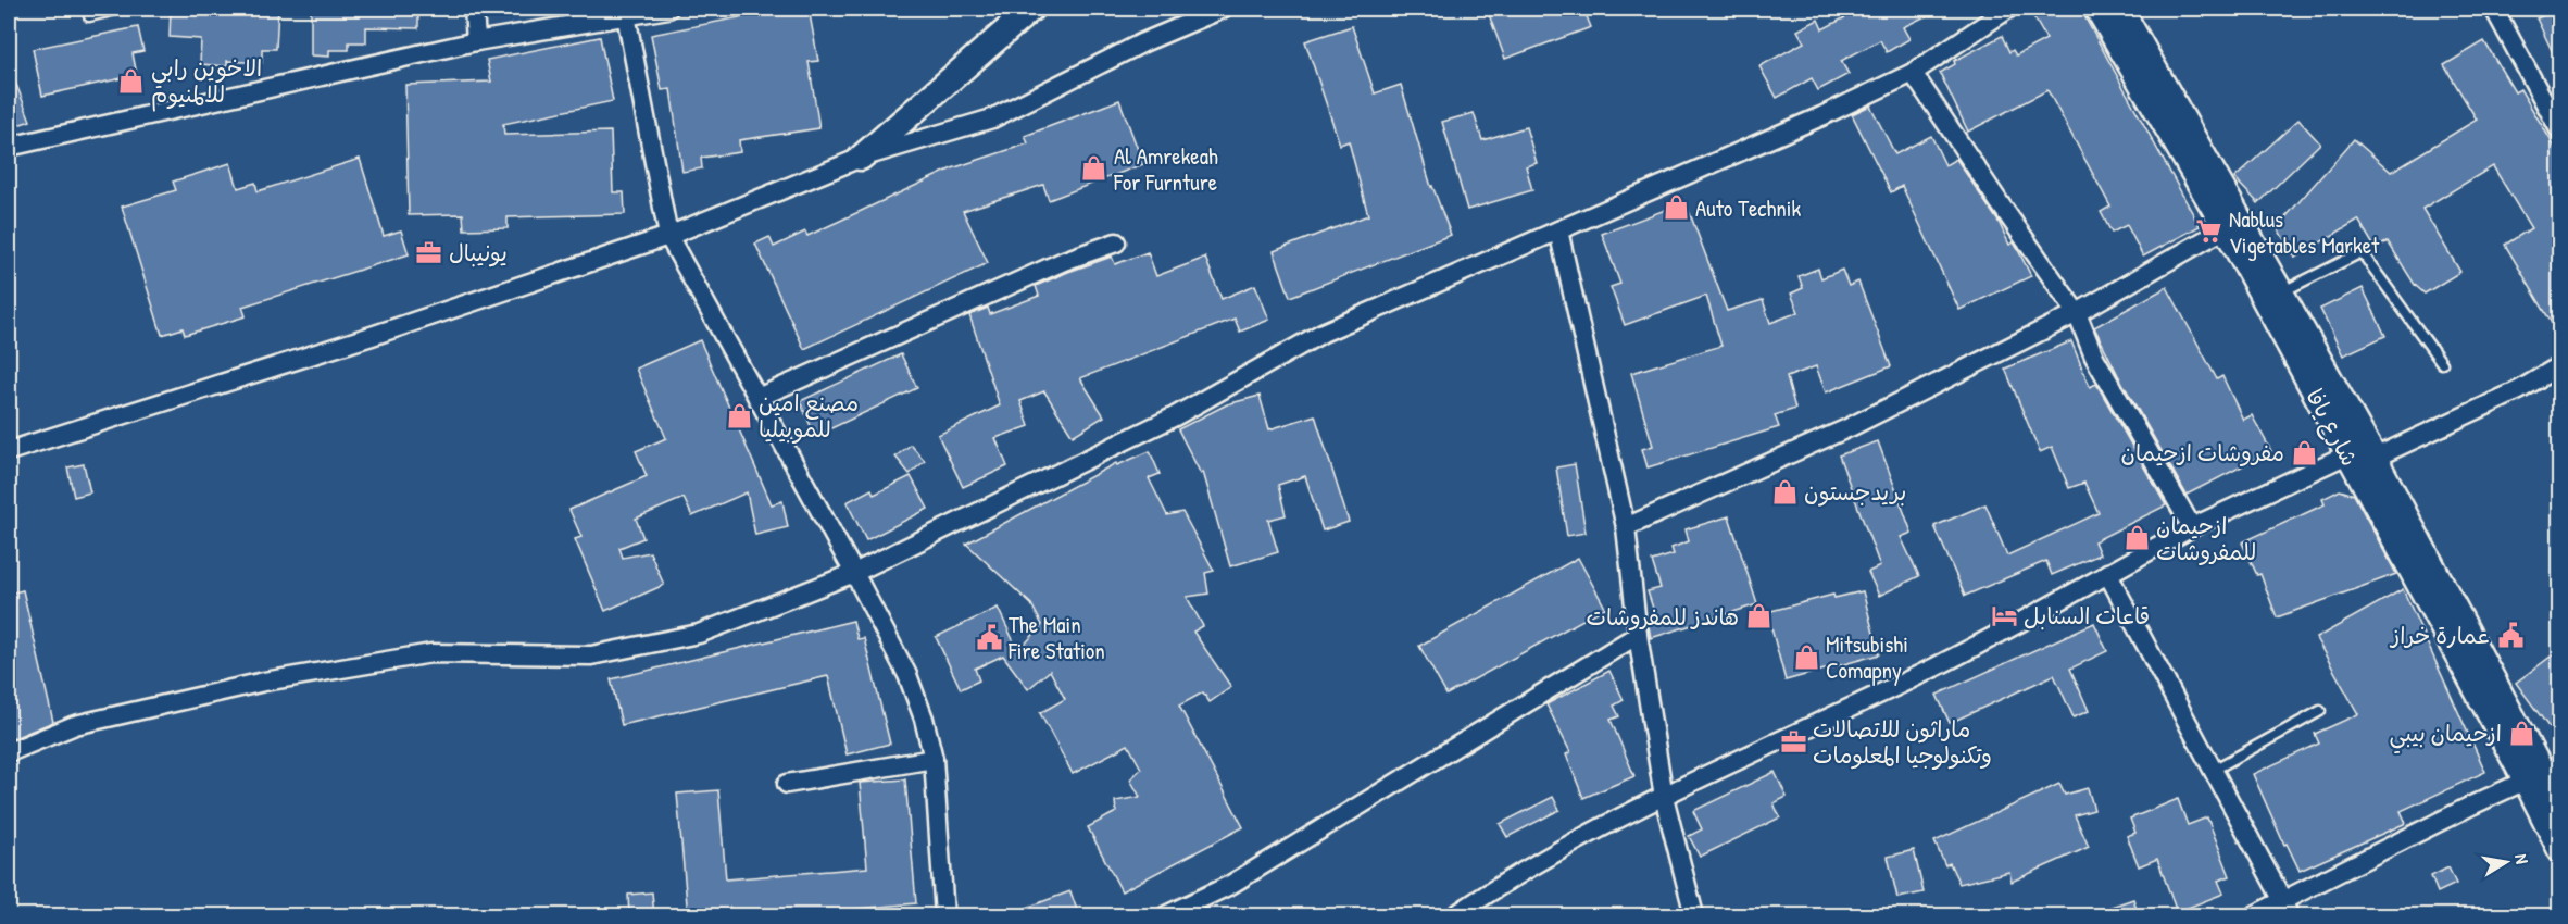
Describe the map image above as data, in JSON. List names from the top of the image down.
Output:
{
  "streets": {
    "main road": ["شارع يافا"]
  },
  "places": {
    "shop": [
      "الاخوين رابي للالمنيوم",
      "Al Amrekeah For Furnture",
      "Auto Technik",
      "مصنع امين للموبيليا",
      "مفروشات ازحيمان",
      "بريدجستون",
      "ازحيمان للمفروشات",
      "هاندز للمفروشات",
      "Mitsubishi Comapny",
      "ازحيمان بيبي"
    ],
    "supermarket": ["Nablus Vigetables Market"],
    "office": ["يونيبال", "ماراثون للاتصالات وتكنولوجيا المعلومات"],
    "hotel": ["قاعات السنابل"],
    "public building": ["عمارة خراز", "The Main Fire Station"]
  },
  "north": "right"
}
